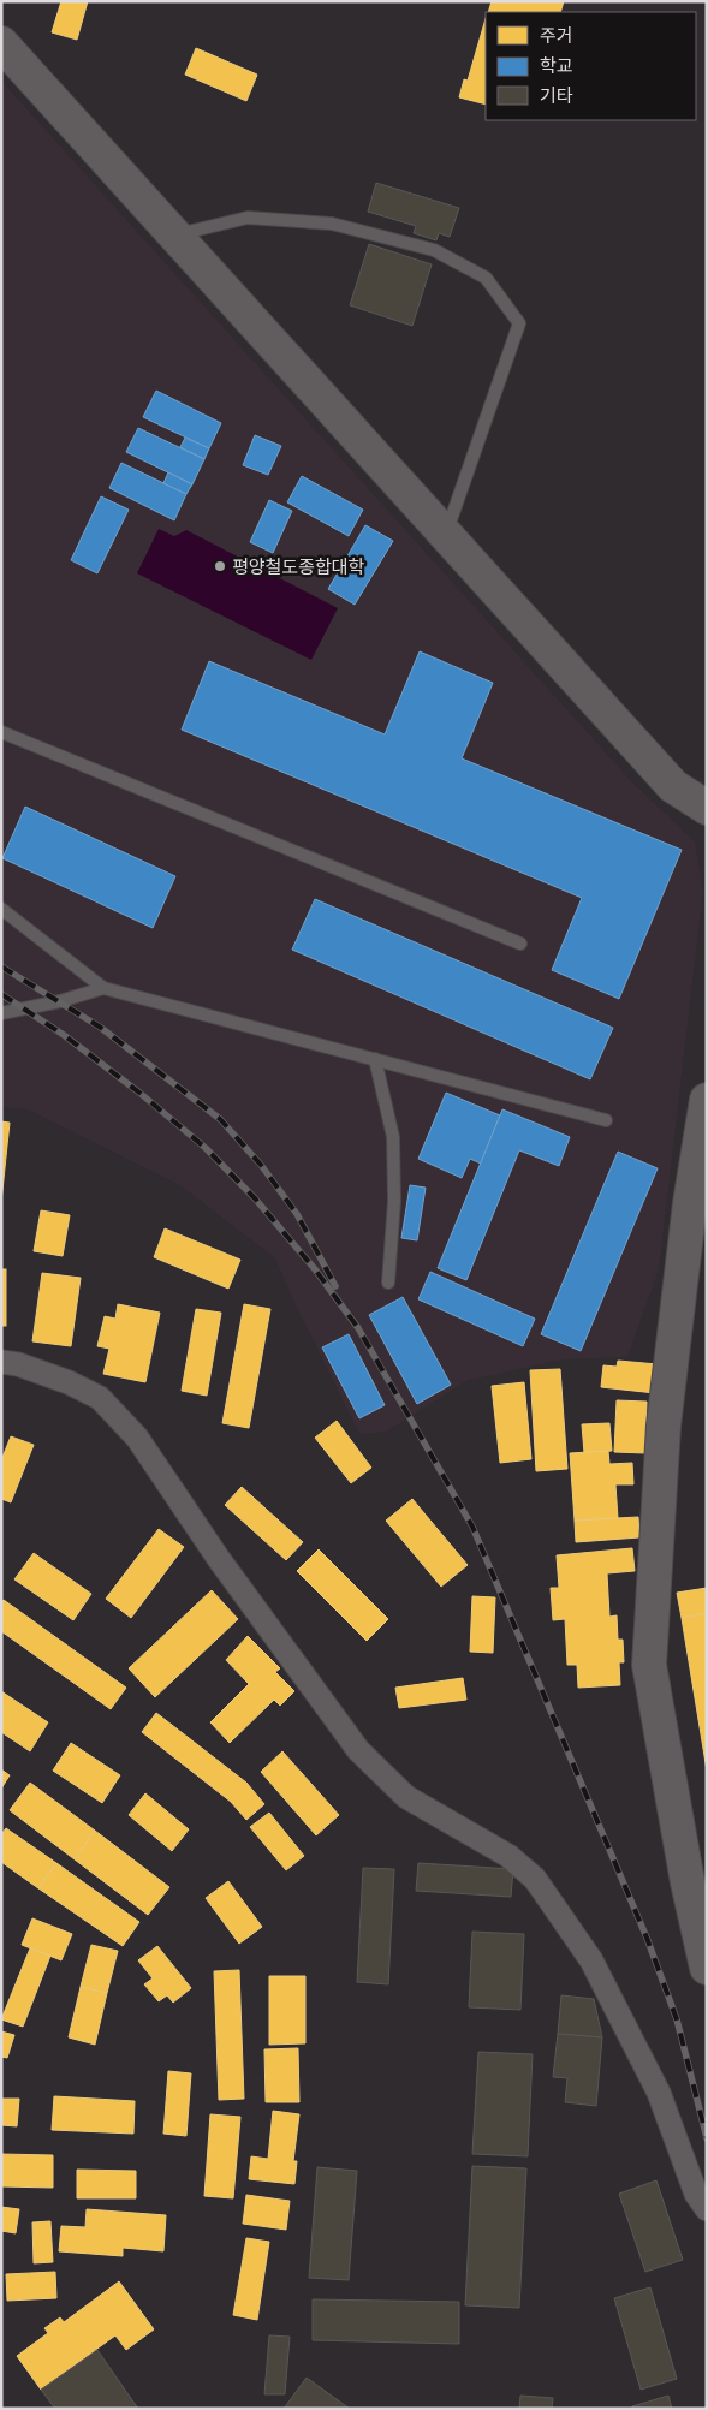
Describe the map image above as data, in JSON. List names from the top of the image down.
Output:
{
  "places": ["평양철도종합대학"],
  "legend": ["주거", "학교", "기타"]
}
